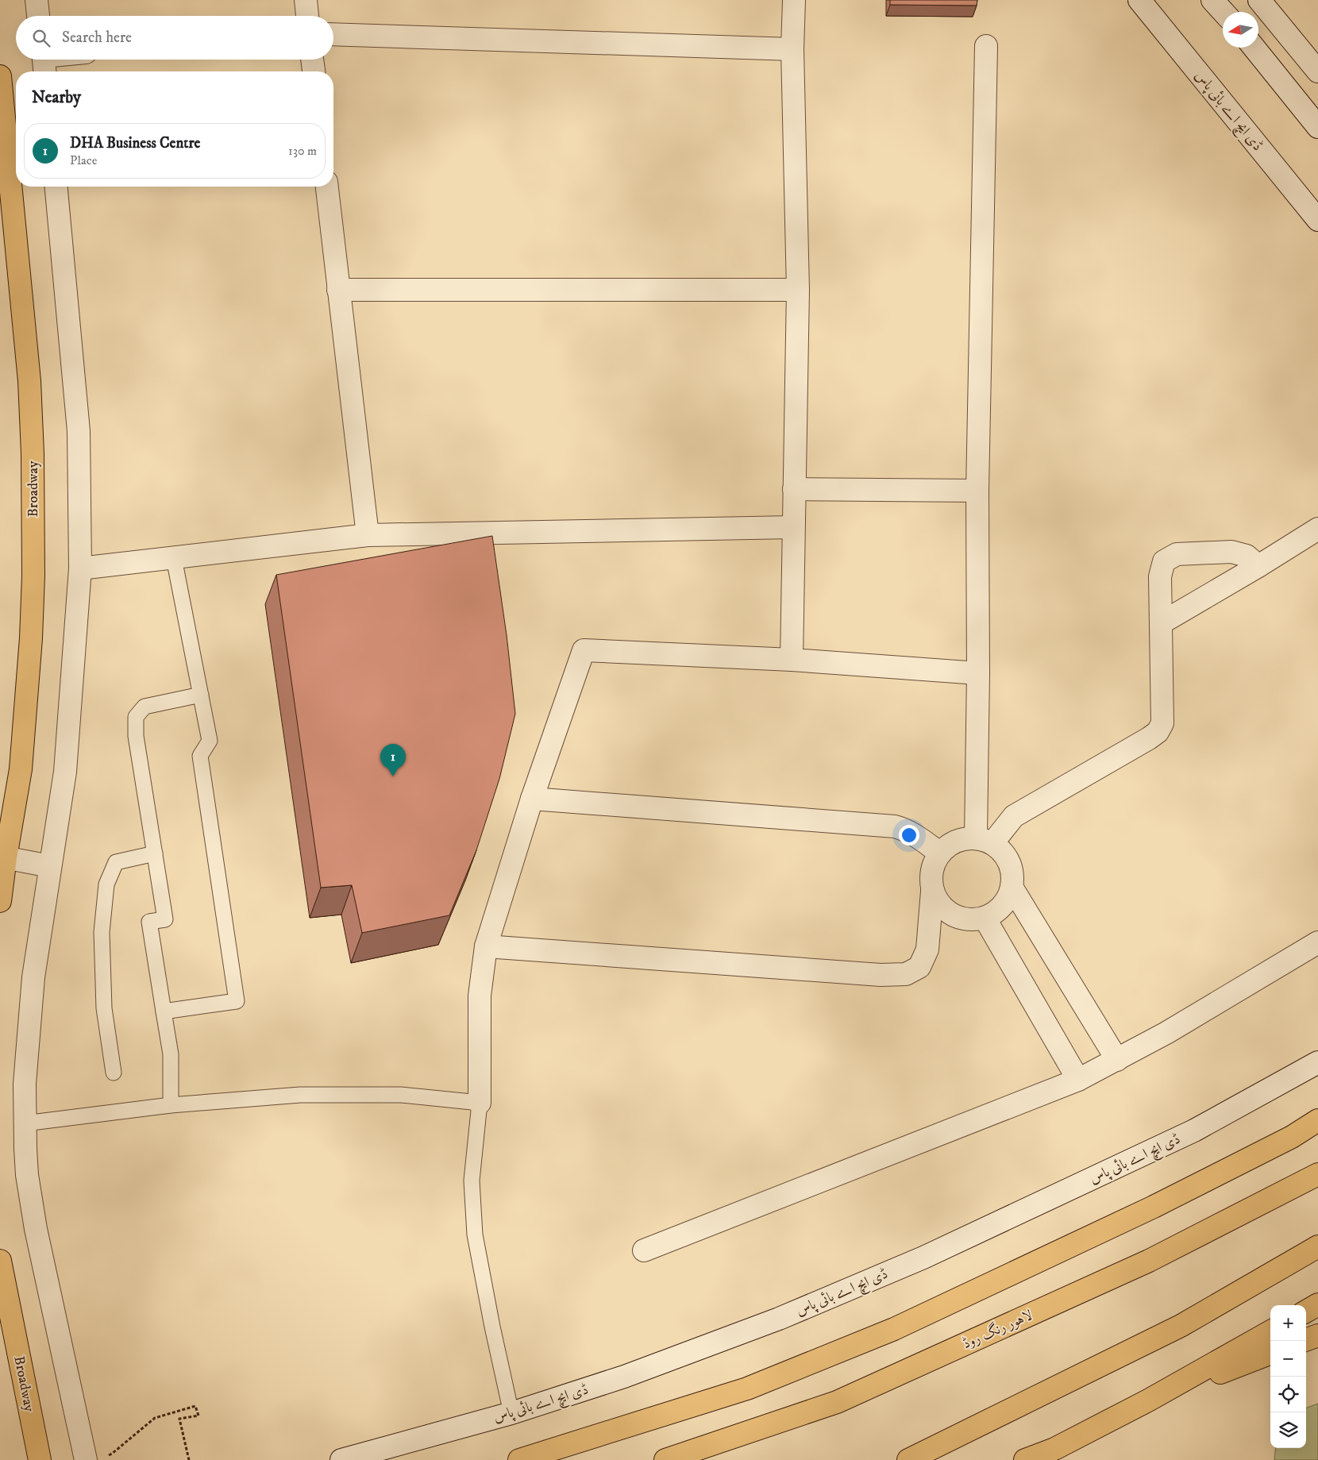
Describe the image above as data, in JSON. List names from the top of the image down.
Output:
{
  "streets": {
    "main road": ["Broadway", "لاہور رنگ روڈ"],
    "street": ["ڈی ایچ اے بائی پاس"]
  },
  "north": "left",
  "page": {
    "search": "Search here",
    "heading": "Nearby",
    "list": [
      {
        "mark": "1",
        "name": "DHA Business Centre",
        "note": "Place",
        "value": "130 m"
      }
    ],
    "pins": "1",
    "map_buttons": ["+", "−"]
  }
}
